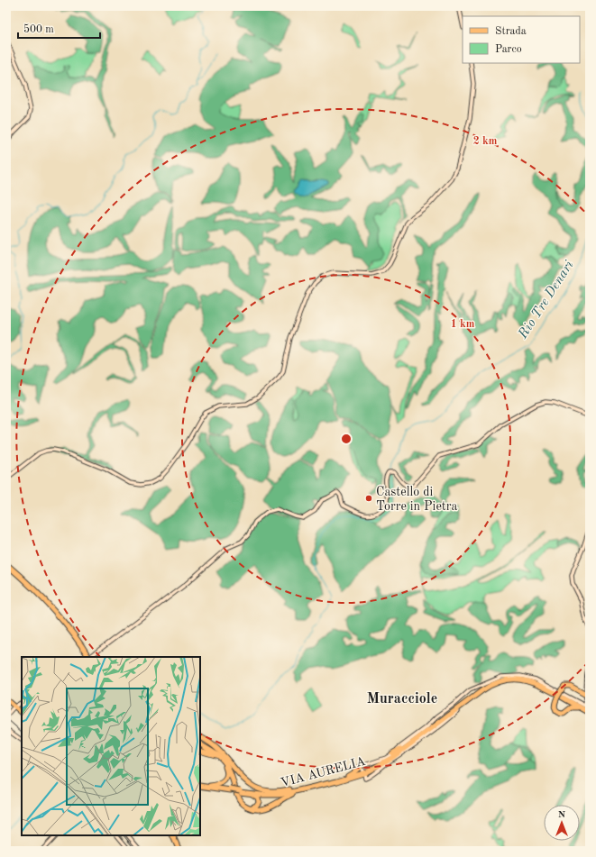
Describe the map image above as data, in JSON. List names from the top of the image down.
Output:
{
  "streets": {
    "highway": ["VIA AURELIA"]
  },
  "districts": ["Muracciole"],
  "water": ["Rio Tre Denari"],
  "places": ["Castello di Torre in Pietra"],
  "legend": ["Strada", "Parco"],
  "scale_bar": "500 m",
  "north": "top",
  "rings": ["2 km", "1 km"]
}
